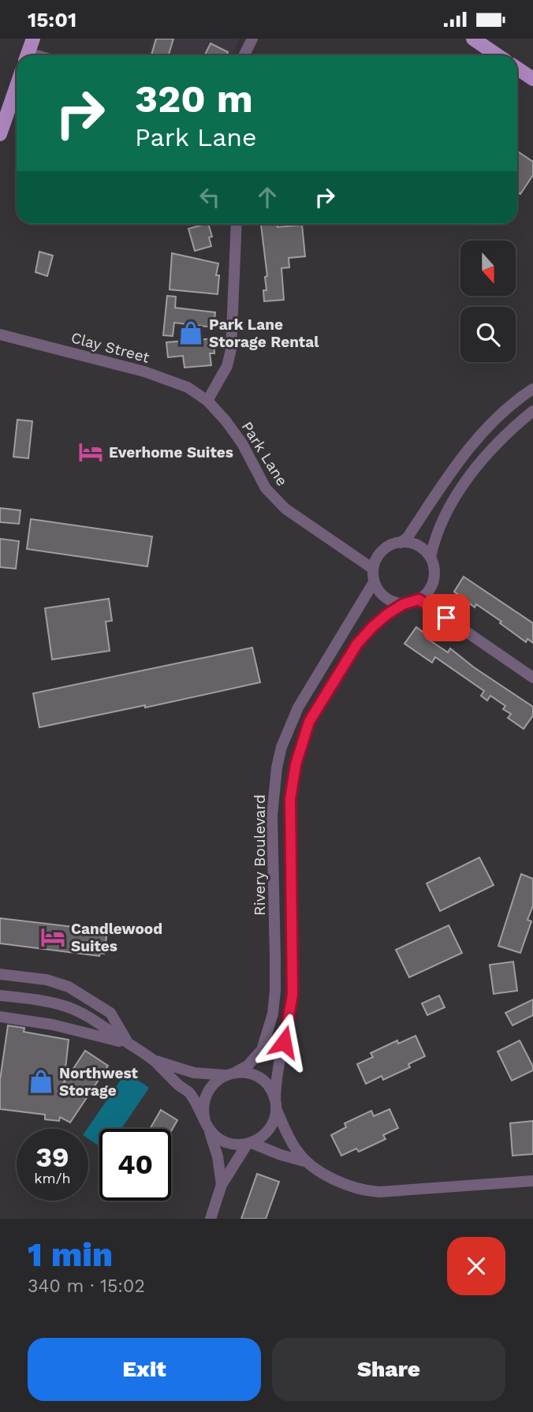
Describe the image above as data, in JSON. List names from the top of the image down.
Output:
{
  "streets": {
    "street": ["Clay Street", "Park Lane", "Rivery Boulevard"]
  },
  "crossings": [
    ["Clay Street", "Park Lane"],
    ["Park Lane", "Rivery Boulevard"]
  ],
  "places": {
    "shop": ["Park Lane Storage Rental", "Northwest Storage"],
    "hotel": ["Everhome Suites", "Candlewood Suites"]
  },
  "north": "bottom",
  "page": {
    "status": "15:01",
    "turn": ["320 m", "Park Lane"],
    "speed": "39 km/h",
    "limit": "40",
    "heading": ["1 min", "340 m · 15:02"],
    "buttons": ["Exit", "Share"]
  }
}
